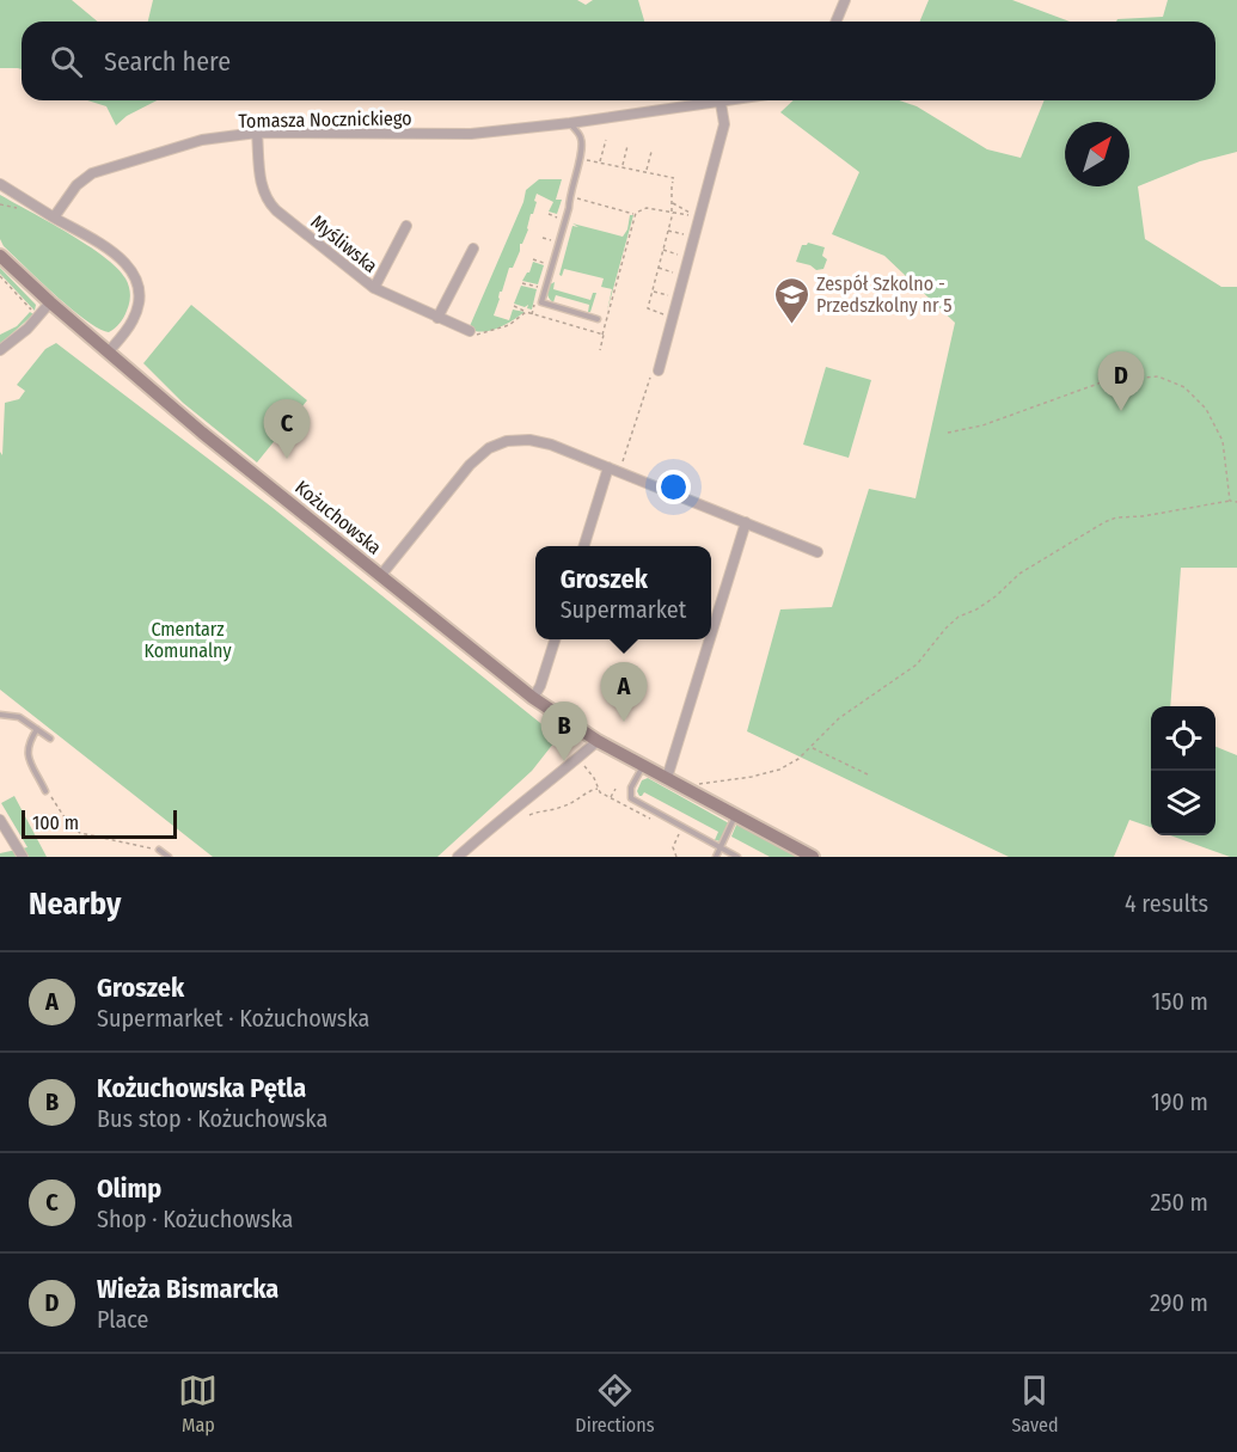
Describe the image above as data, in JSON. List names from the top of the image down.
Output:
{
  "streets": {
    "main road": ["Kożuchowska"],
    "street": ["Tomasza Nocznickiego", "Myśliwska"]
  },
  "crossings": [
    ["Tomasza Nocznickiego", "Myśliwska"]
  ],
  "parks": ["Cmentarz Komunalny"],
  "places": {
    "school or university": ["Zespół Szkolno - Przedszkolny nr 5"]
  },
  "scale_bar": "100 m",
  "north": "top right",
  "page": {
    "search": "Search here",
    "pins": [
      "D",
      "C",
      "A",
      "B"
    ],
    "popup": ["Groszek", "Supermarket"],
    "scale": "100 m",
    "heading": ["Nearby", "4 results"],
    "list": [
      {
        "mark": "A",
        "name": "Groszek",
        "note": "Supermarket · Kożuchowska",
        "value": "150 m"
      },
      {
        "mark": "B",
        "name": "Kożuchowska Pętla",
        "note": "Bus stop · Kożuchowska",
        "value": "190 m"
      },
      {
        "mark": "C",
        "name": "Olimp",
        "note": "Shop · Kożuchowska",
        "value": "250 m"
      },
      {
        "mark": "D",
        "name": "Wieża Bismarcka",
        "note": "Place",
        "value": "290 m"
      }
    ],
    "nav": ["Map", "Directions", "Saved"]
  }
}
